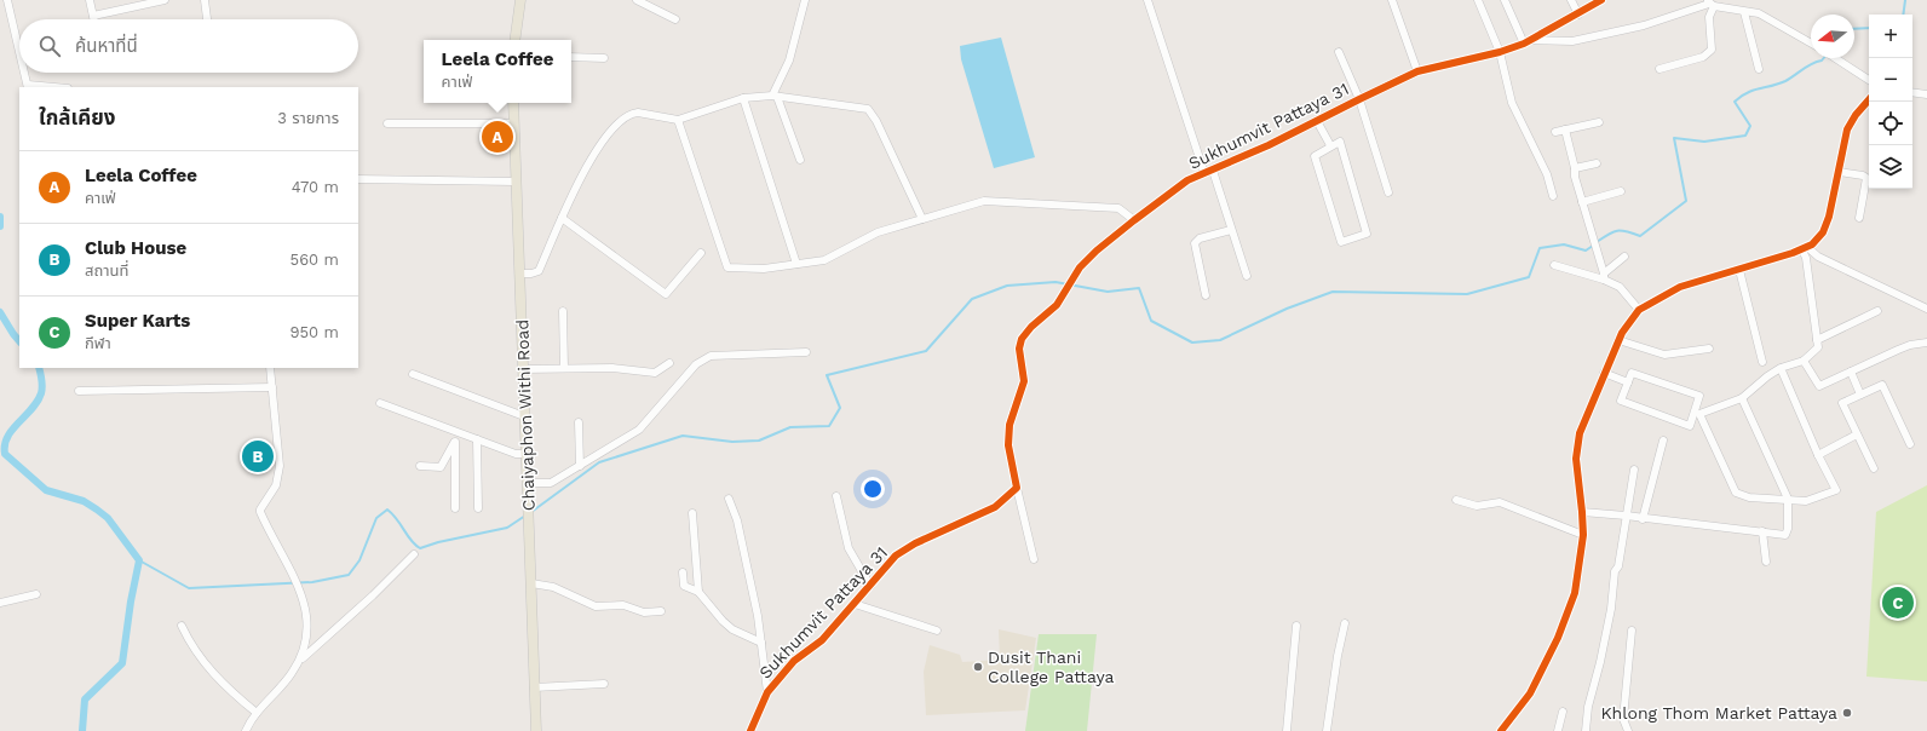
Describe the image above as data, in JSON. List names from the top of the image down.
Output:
{
  "streets": {
    "main road": ["Chaiyaphon Withi Road"],
    "street": ["Sukhumvit Pattaya 31"]
  },
  "places": ["Dusit Thani College Pattaya", "Khlong Thom Market Pattaya"],
  "north": "left",
  "page": {
    "map_buttons": ["+", "−"],
    "search": "ค้นหาที่นี่",
    "popup": ["Leela Coffee", "คาเฟ่"],
    "heading": ["ใกล้เคียง", "3 รายการ"],
    "pins": ["A", "B", "C"],
    "list": [
      {
        "mark": "A",
        "name": "Leela Coffee",
        "note": "คาเฟ่",
        "value": "470 m"
      },
      {
        "mark": "B",
        "name": "Club House",
        "note": "สถานที่",
        "value": "560 m"
      },
      {
        "mark": "C",
        "name": "Super Karts",
        "note": "กีฬา",
        "value": "950 m"
      }
    ]
  }
}
